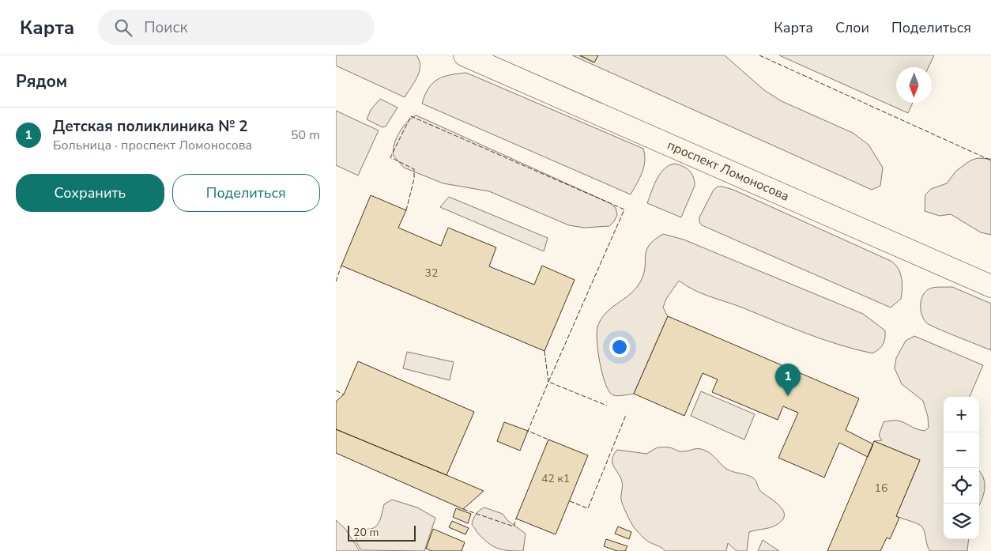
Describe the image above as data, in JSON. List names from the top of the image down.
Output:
{
  "streets": {
    "main road": ["проспект Ломоносова"]
  },
  "house_numbers": ["32", "42 к1", "16"],
  "scale_bar": "20 m",
  "north": "bottom",
  "page": {
    "header": "Карта",
    "search": "Поиск",
    "nav": ["Карта", "Слои", "Поделиться"],
    "heading": "Рядом",
    "list": [
      {
        "mark": "1",
        "name": "Детская поликлиника № 2",
        "note": "Больница · проспект Ломоносова",
        "value": "50 m"
      }
    ],
    "buttons": ["Сохранить", "Поделиться"],
    "pins": "1",
    "map_buttons": ["+", "−"],
    "scale": "20 m"
  }
}
